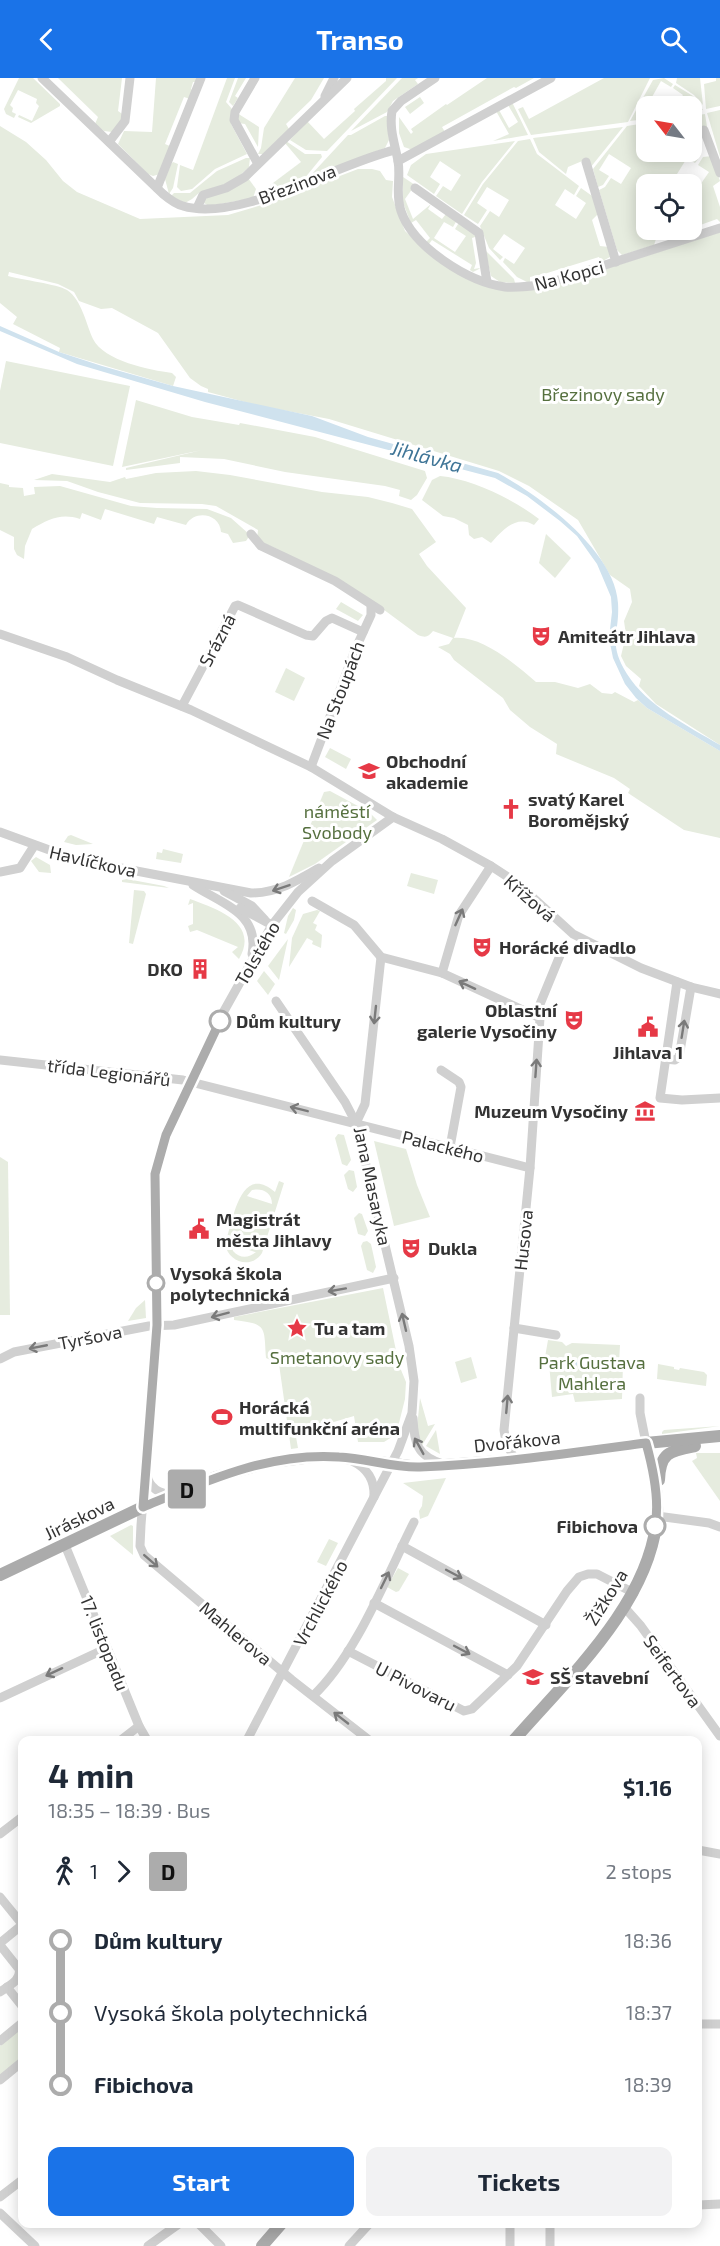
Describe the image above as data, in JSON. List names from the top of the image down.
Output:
{
  "streets": {
    "main road": ["Dvořákova", "Jiráskova", "Žižkova"],
    "street": [
      "Březinova",
      "Na Kopci",
      "Srázná",
      "Na Stoupách",
      "Havlíčkova",
      "Křížová",
      "Tolstého",
      "třída Legionářů",
      "Palackého",
      "Jana Masaryka",
      "Husova",
      "Tyršova",
      "Vrchlického",
      "Mahlerova",
      "17. listopadu",
      "Seifertova",
      "U Pivovaru"
    ]
  },
  "crossings": [
    ["Srázná", "Na Stoupách"],
    ["Havlíčkova", "Tolstého"],
    ["Tolstého", "třída Legionářů"],
    ["Tolstého", "Tyršova"],
    ["Tolstého", "Jiráskova"],
    ["Tolstého", "Mahlerova"],
    ["třída Legionářů", "Palackého"],
    ["třída Legionářů", "Jana Masaryka"],
    ["Palackého", "Jana Masaryka"],
    ["Palackého", "Husova"],
    ["Jana Masaryka", "Tyršova"],
    ["Jana Masaryka", "Dvořákova"],
    ["Jana Masaryka", "Jiráskova"],
    ["Jana Masaryka", "Vrchlického"],
    ["Husova", "Dvořákova"],
    ["Dvořákova", "Jiráskova"],
    ["Dvořákova", "Žižkova"],
    ["Dvořákova", "Vrchlického"],
    ["Jiráskova", "Vrchlického"],
    ["Jiráskova", "Mahlerova"],
    ["Jiráskova", "17. listopadu"],
    ["Žižkova", "Seifertova"],
    ["Žižkova", "U Pivovaru"],
    ["Vrchlického", "Mahlerova"]
  ],
  "one_way": ["třída Legionářů", "Husova", "Tyršova"],
  "water": ["Jihlávka"],
  "parks": [
    "Březinovy sady",
    "náměstí Svobody",
    "Smetanovy sady",
    "Park Gustava Mahlera"
  ],
  "places": {
    "theatre": [
      "Amiteátr Jihlava",
      "Horácké divadlo",
      "Oblastní galerie Vysočiny",
      "Dukla"
    ],
    "school or university": ["Obchodní akademie", "SŠ stavební"],
    "church": ["svatý Karel Boromějský"],
    "building": ["DKO"],
    "other": ["Dům kultury", "Vysoká škola polytechnická", "Fibichova"],
    "public building": ["Jihlava 1", "Magistrát města Jihlavy"],
    "museum": ["Muzeum Vysočiny"],
    "place": ["Tu a tam"],
    "sports": ["Horácká multifunkční aréna"]
  },
  "lines": ["bus line D"],
  "north": "top left",
  "page": {
    "header": "Transo",
    "on_map": "D",
    "heading": ["4 min", "18:35 – 18:39 · Bus", "$1.16"],
    "legs": ["1", "D", "2 stops"],
    "list": [
      {
        "name": "Dům kultury",
        "value": "18:36"
      },
      {
        "name": "Vysoká škola polytechnická",
        "value": "18:37"
      },
      {
        "name": "Fibichova",
        "value": "18:39"
      }
    ],
    "buttons": ["Start", "Tickets"]
  }
}
